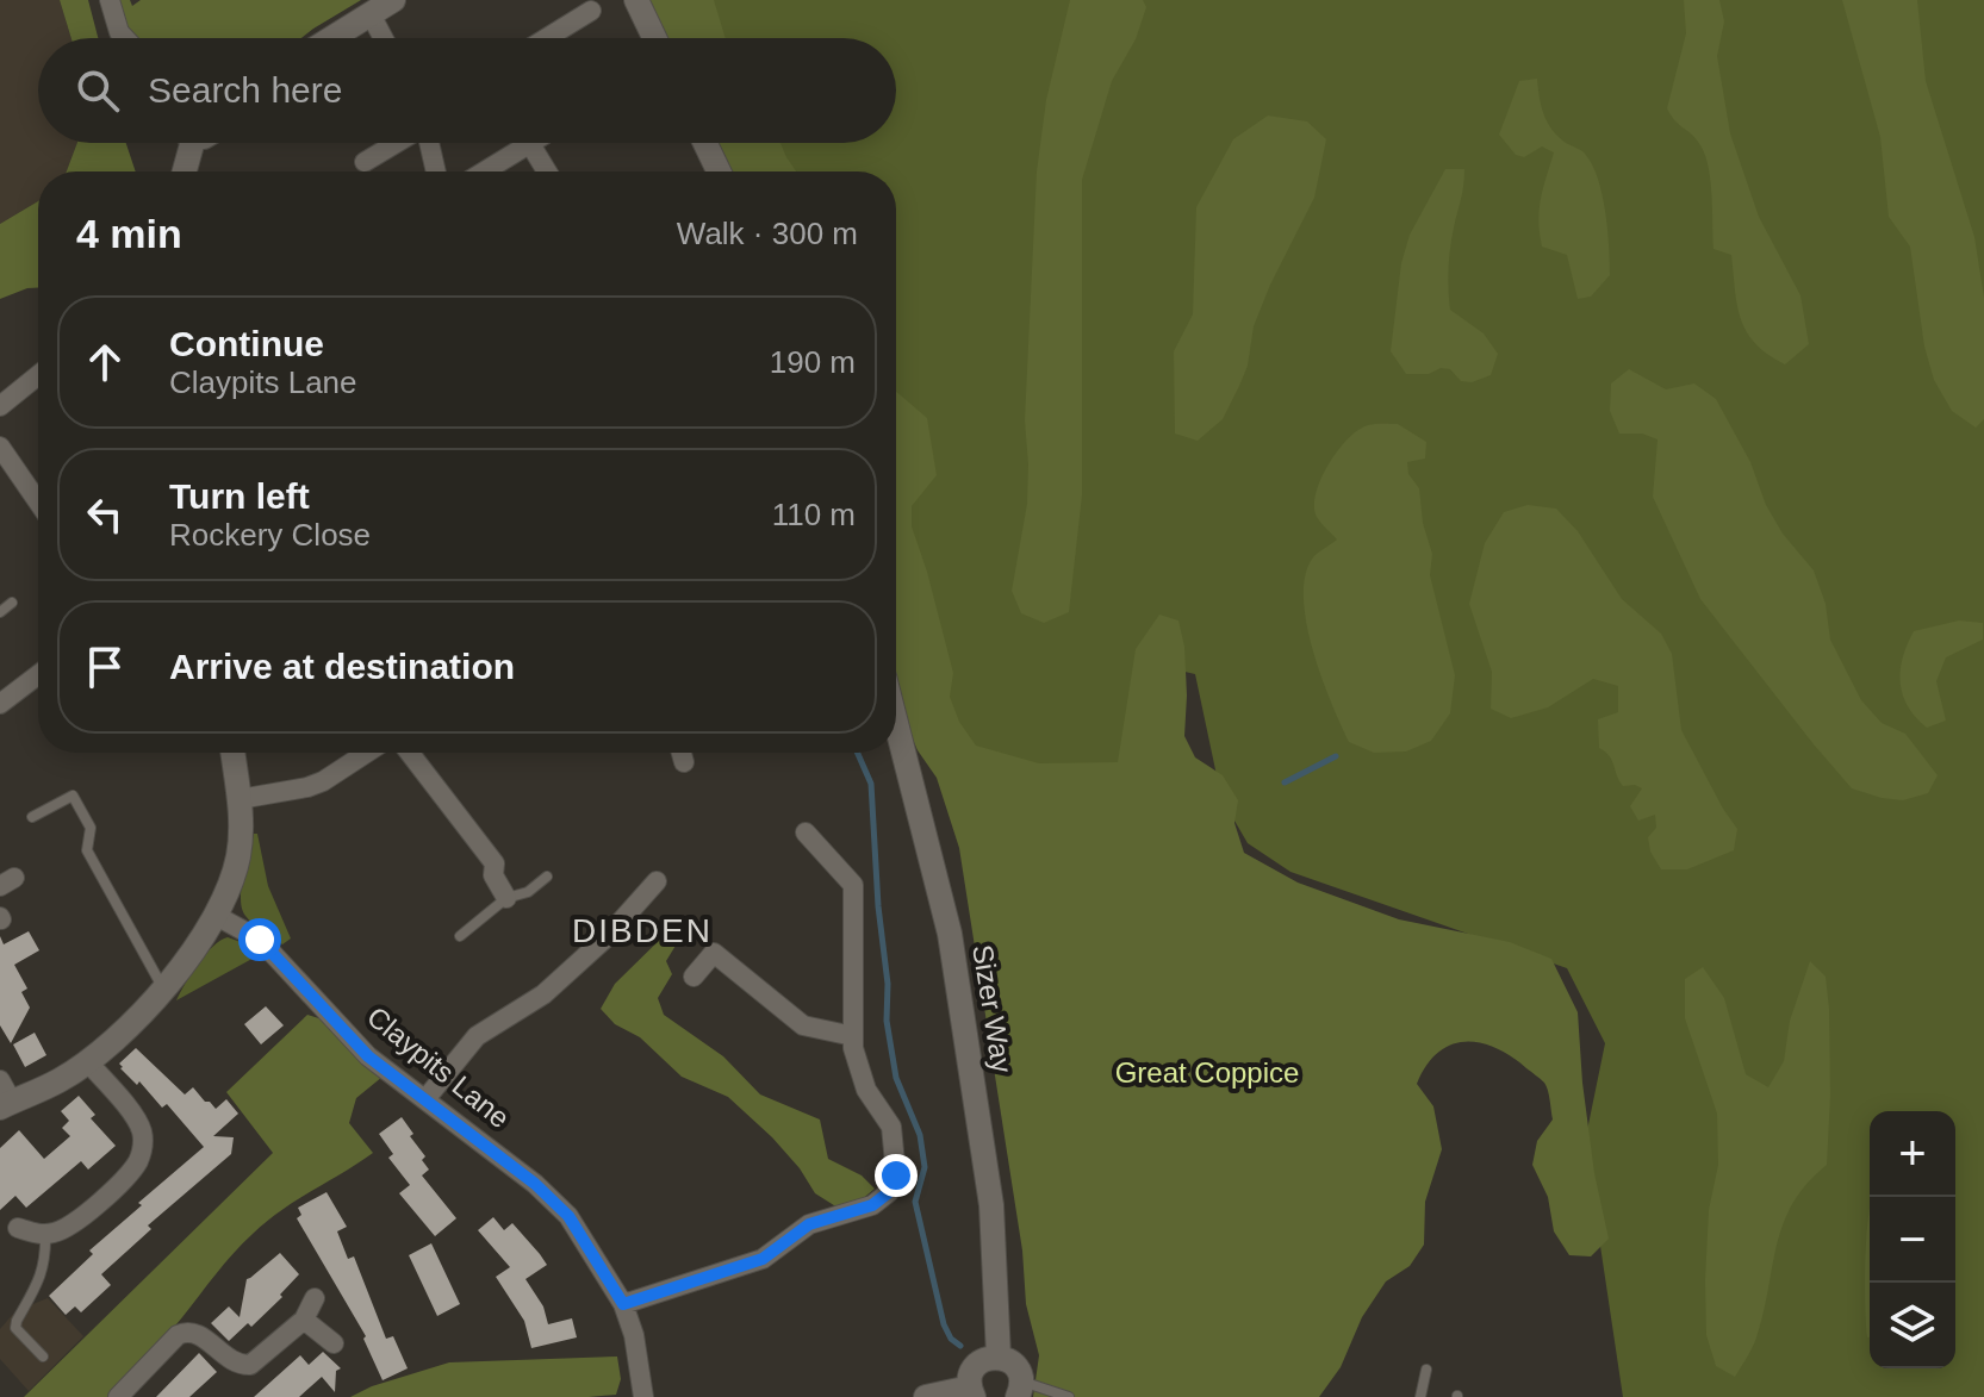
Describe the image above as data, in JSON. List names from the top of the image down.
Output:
{
  "streets": {
    "street": ["Sizer Way", "Claypits Lane"]
  },
  "districts": ["DIBDEN"],
  "parks": ["Great Coppice"],
  "page": {
    "search": "Search here",
    "heading": ["4 min", "Walk · 300 m"],
    "list": [
      ["Continue", "Claypits Lane", "190 m"],
      ["Turn left", "Rockery Close", "110 m"],
      "Arrive at destination"
    ],
    "map_buttons": ["+", "−"]
  }
}
